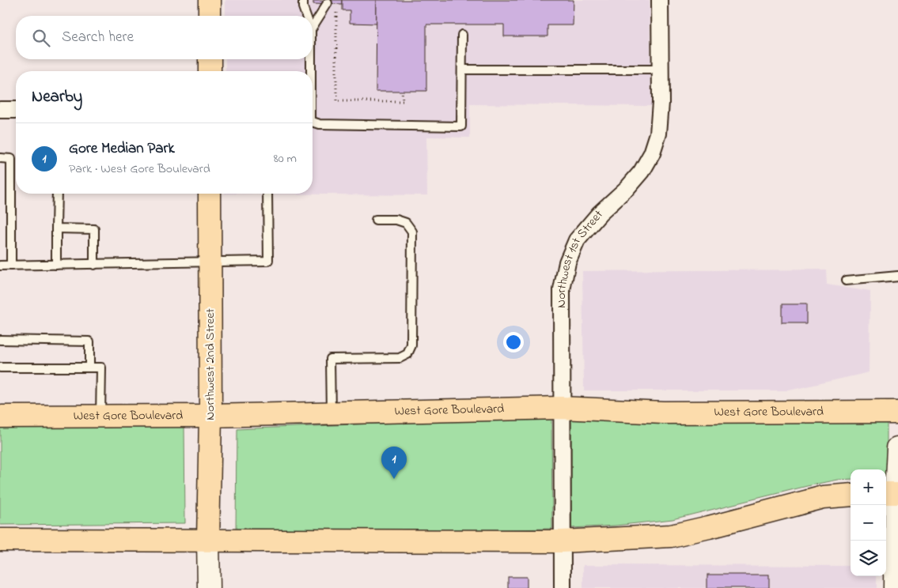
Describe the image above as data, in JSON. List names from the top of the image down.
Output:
{
  "streets": {
    "main road": ["Northwest 2nd Street", "West Gore Boulevard"],
    "street": ["Northwest 1st Street"]
  },
  "crossings": [
    ["Northwest 1st Street", "West Gore Boulevard"],
    ["Northwest 2nd Street", "West Gore Boulevard"]
  ],
  "page": {
    "search": "Search here",
    "heading": "Nearby",
    "list": [
      {
        "mark": "1",
        "name": "Gore Median Park",
        "note": "Park · West Gore Boulevard",
        "value": "80 m"
      }
    ],
    "pins": "1",
    "map_buttons": ["+", "−"]
  }
}
